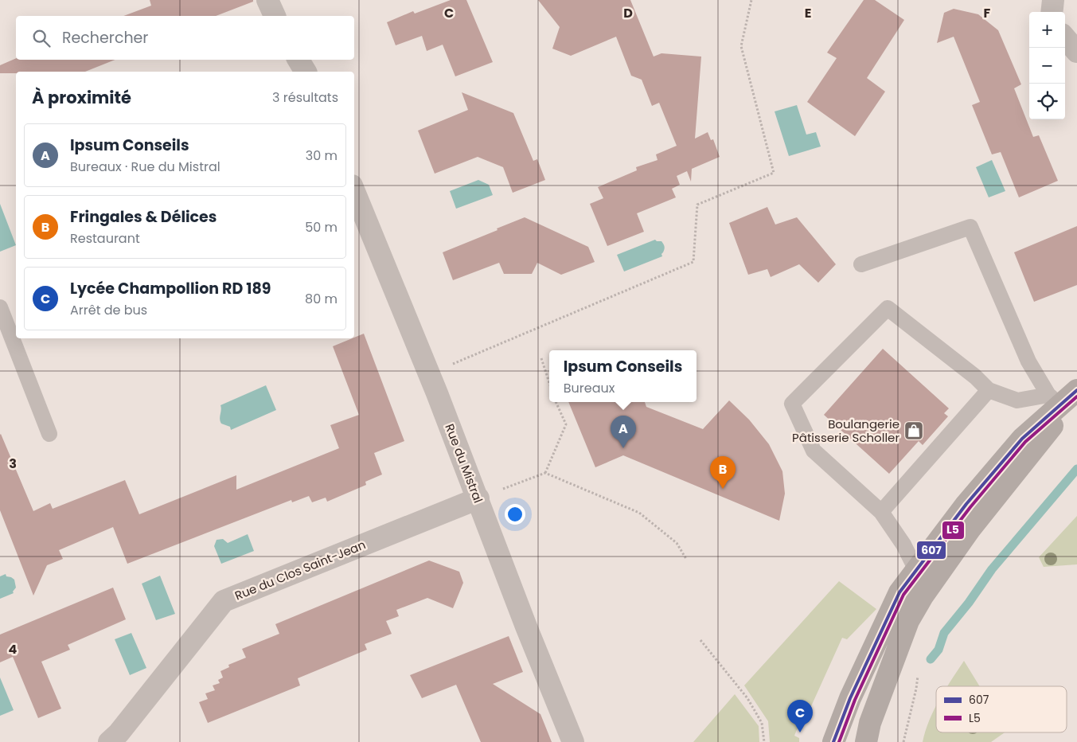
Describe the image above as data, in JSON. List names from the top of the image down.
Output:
{
  "streets": {
    "street": ["Rue du Mistral", "Rue du Clos Saint-Jean"]
  },
  "crossings": [
    ["Rue du Mistral", "Rue du Clos Saint-Jean"]
  ],
  "places": {
    "shop": ["Boulangerie Pâtisserie Scholler"]
  },
  "lines": ["transit line 607", "transit line L5"],
  "legend": ["607", "L5"],
  "page": {
    "map_buttons": ["+", "−"],
    "search": "Rechercher",
    "heading": ["À proximité", "3 résultats"],
    "list": [
      {
        "mark": "A",
        "name": "Ipsum Conseils",
        "note": "Bureaux · Rue du Mistral",
        "value": "30 m"
      },
      {
        "mark": "B",
        "name": "Fringales & Délices",
        "note": "Restaurant",
        "value": "50 m"
      },
      {
        "mark": "C",
        "name": "Lycée Champollion RD 189",
        "note": "Arrêt de bus",
        "value": "80 m"
      }
    ],
    "popup": ["Ipsum Conseils", "Bureaux"],
    "pins": ["A", "B", "C"]
  },
  "grid": {
    "columns": [
      "C",
      "D",
      "E",
      "F"
    ],
    "rows": ["3", "4"]
  }
}
